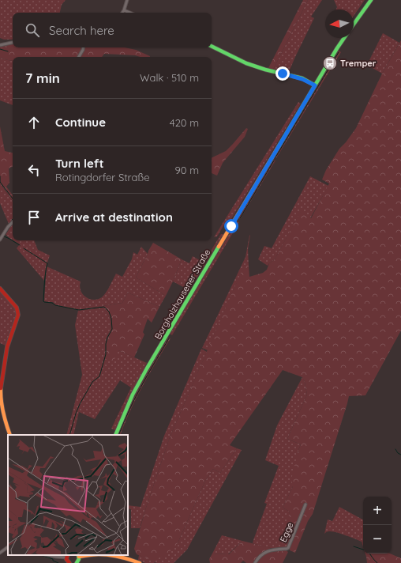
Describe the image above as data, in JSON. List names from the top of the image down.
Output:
{
  "streets": {
    "main road": ["Borgholzhausener Straße"],
    "street": ["Egge"]
  },
  "places": {
    "bus stop": ["Tremper"]
  },
  "north": "left",
  "page": {
    "search": "Search here",
    "heading": ["7 min", "Walk · 510 m"],
    "list": [
      ["Continue", "420 m"],
      ["Turn left", "Rotingdorfer Straße", "90 m"],
      "Arrive at destination"
    ],
    "map_buttons": ["+", "−"]
  }
}
